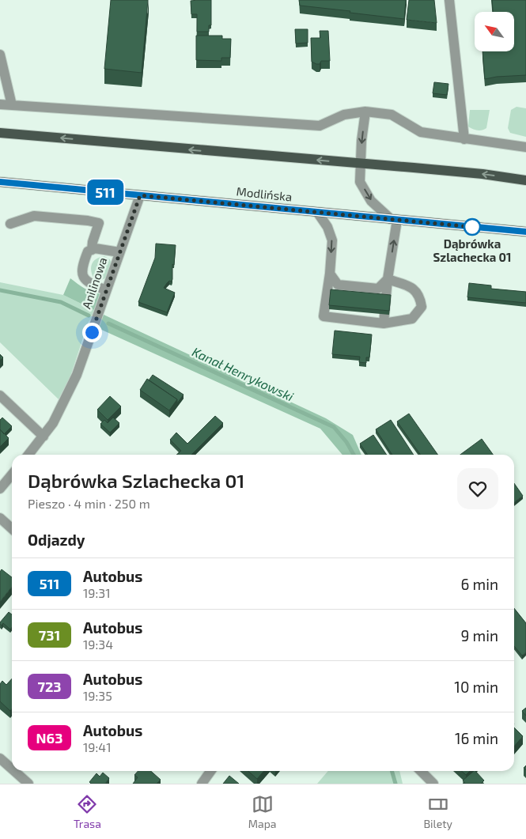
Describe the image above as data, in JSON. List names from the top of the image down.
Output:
{
  "streets": {
    "main road": ["Modlińska"],
    "street": ["Anilinowa"]
  },
  "crossings": [
    ["Modlińska", "Anilinowa"]
  ],
  "water": ["Kanał Henrykowski"],
  "places": ["Dąbrówka Szlachecka 01"],
  "lines": ["bus line 511"],
  "north": "top left",
  "page": {
    "on_map": "511",
    "heading": [
      ["Dąbrówka Szlachecka 01", "Pieszo · 4 min · 250 m"],
      "Odjazdy"
    ],
    "list": [
      {
        "mark": "511",
        "name": "Autobus",
        "note": "19:31",
        "value": "6 min"
      },
      {
        "mark": "731",
        "name": "Autobus",
        "note": "19:34",
        "value": "9 min"
      },
      {
        "mark": "723",
        "name": "Autobus",
        "note": "19:35",
        "value": "10 min"
      },
      {
        "mark": "N63",
        "name": "Autobus",
        "note": "19:41",
        "value": "16 min"
      }
    ],
    "tabs": ["Trasa", "Mapa", "Bilety"]
  }
}
